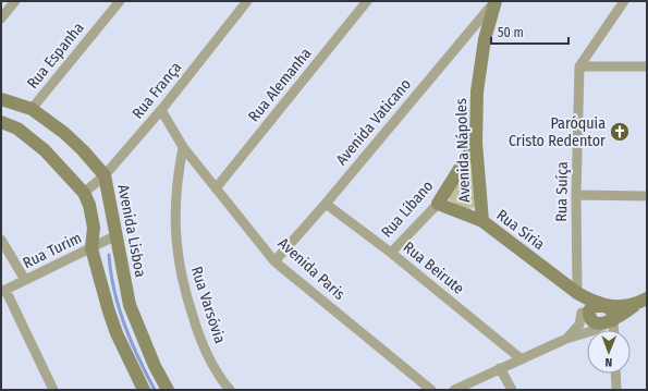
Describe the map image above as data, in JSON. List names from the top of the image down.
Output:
{
  "streets": {
    "street": [
      "Rua Espanha",
      "Rua Alemanha",
      "Rua França",
      "Avenida Vaticano",
      "Avenida Nápoles",
      "Rua Suíça",
      "Rua Líbano",
      "Rua Síria",
      "Avenida Lisboa",
      "Rua Turim",
      "Rua Beirute",
      "Avenida Paris",
      "Rua Varsóvia"
    ]
  },
  "crossings": [
    ["Rua Espanha", "Avenida Lisboa"],
    ["Rua Alemanha", "Avenida Paris"],
    ["Rua França", "Avenida Lisboa"],
    ["Rua França", "Avenida Paris"],
    ["Avenida Vaticano", "Avenida Nápoles"],
    ["Avenida Vaticano", "Rua Beirute"],
    ["Avenida Vaticano", "Avenida Paris"],
    ["Avenida Nápoles", "Rua Líbano"],
    ["Avenida Nápoles", "Rua Síria"],
    ["Rua Suíça", "Rua Síria"],
    ["Rua Líbano", "Rua Síria"],
    ["Rua Líbano", "Rua Beirute"],
    ["Avenida Lisboa", "Rua Turim"],
    ["Avenida Paris", "Rua Varsóvia"]
  ],
  "places": {
    "church": ["Paróquia Cristo Redentor"]
  },
  "scale_bar": "50 m",
  "north": "bottom"
}
